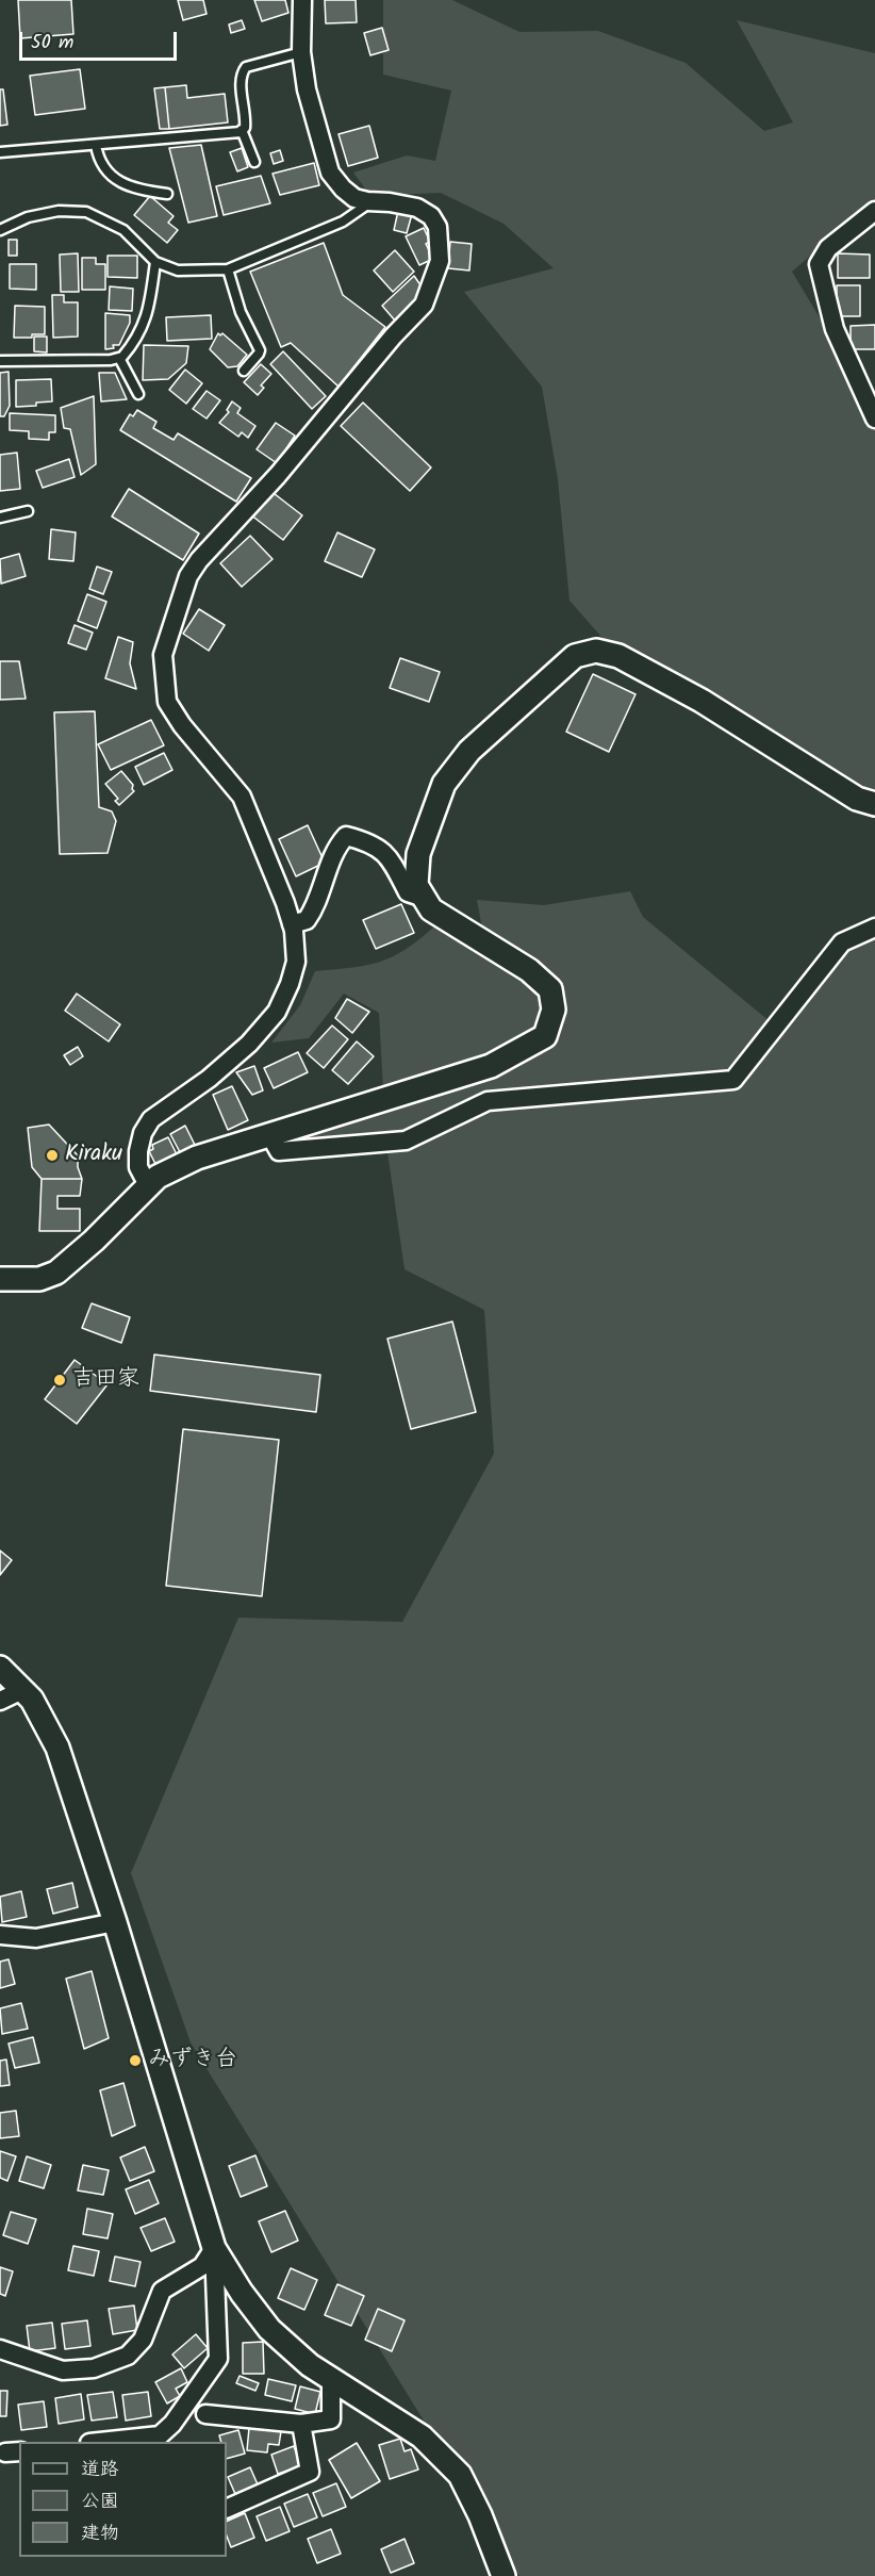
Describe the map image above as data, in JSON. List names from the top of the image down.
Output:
{
  "places": ["Kiraku", "吉田家", "みずき台"],
  "legend": ["道路", "公園", "建物"],
  "scale_bar": "50 m"
}
